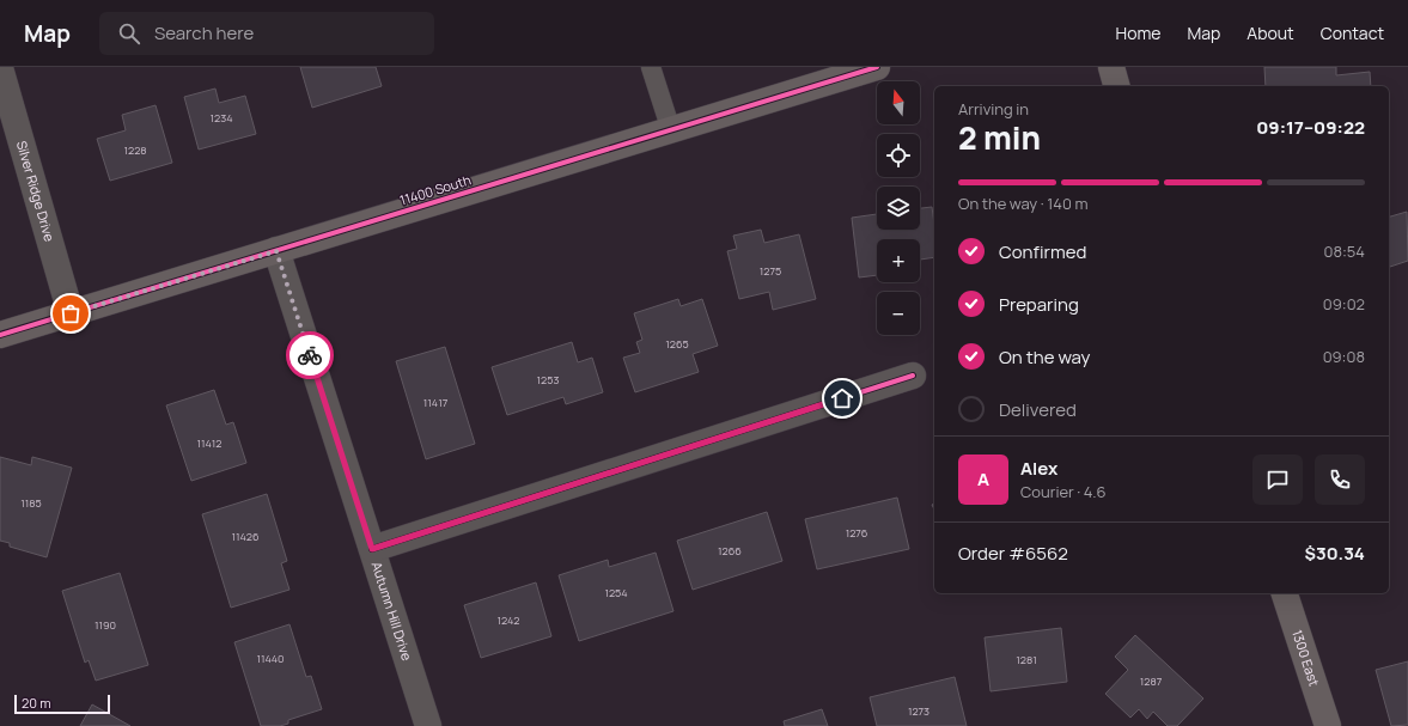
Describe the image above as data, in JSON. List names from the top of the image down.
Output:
{
  "streets": {
    "main road": ["11400 South", "1300 East"],
    "street": ["Silver Ridge Drive", "Autumn Hill Drive"]
  },
  "crossings": [
    ["11400 South", "Silver Ridge Drive"],
    ["11400 South", "Autumn Hill Drive"]
  ],
  "house_numbers": [
    "1234",
    "1228",
    "1275",
    "1265",
    "1253",
    "11417",
    "11412",
    "1185",
    "1276",
    "11426",
    "1266",
    "1254",
    "1242",
    "1190",
    "11440",
    "1281",
    "1287",
    "1273"
  ],
  "scale_bar": "20 m",
  "north": "top",
  "page": {
    "header": "Map",
    "search": "Search here",
    "nav": [
      "Home",
      "Map",
      "About",
      "Contact"
    ],
    "map_buttons": ["+", "−"],
    "heading": ["2 min", "Arriving in", "09:17–09:22"],
    "panel": [
      "Alex",
      "Courier · 4.6",
      "Order #6562",
      "$30.34"
    ],
    "bar": "On the way · 140 m",
    "list": [
      ["Confirmed", "08:54"],
      ["Preparing", "09:02"],
      ["On the way", "09:08"],
      "Delivered"
    ],
    "round": "A",
    "scale": "20 m"
  }
}
